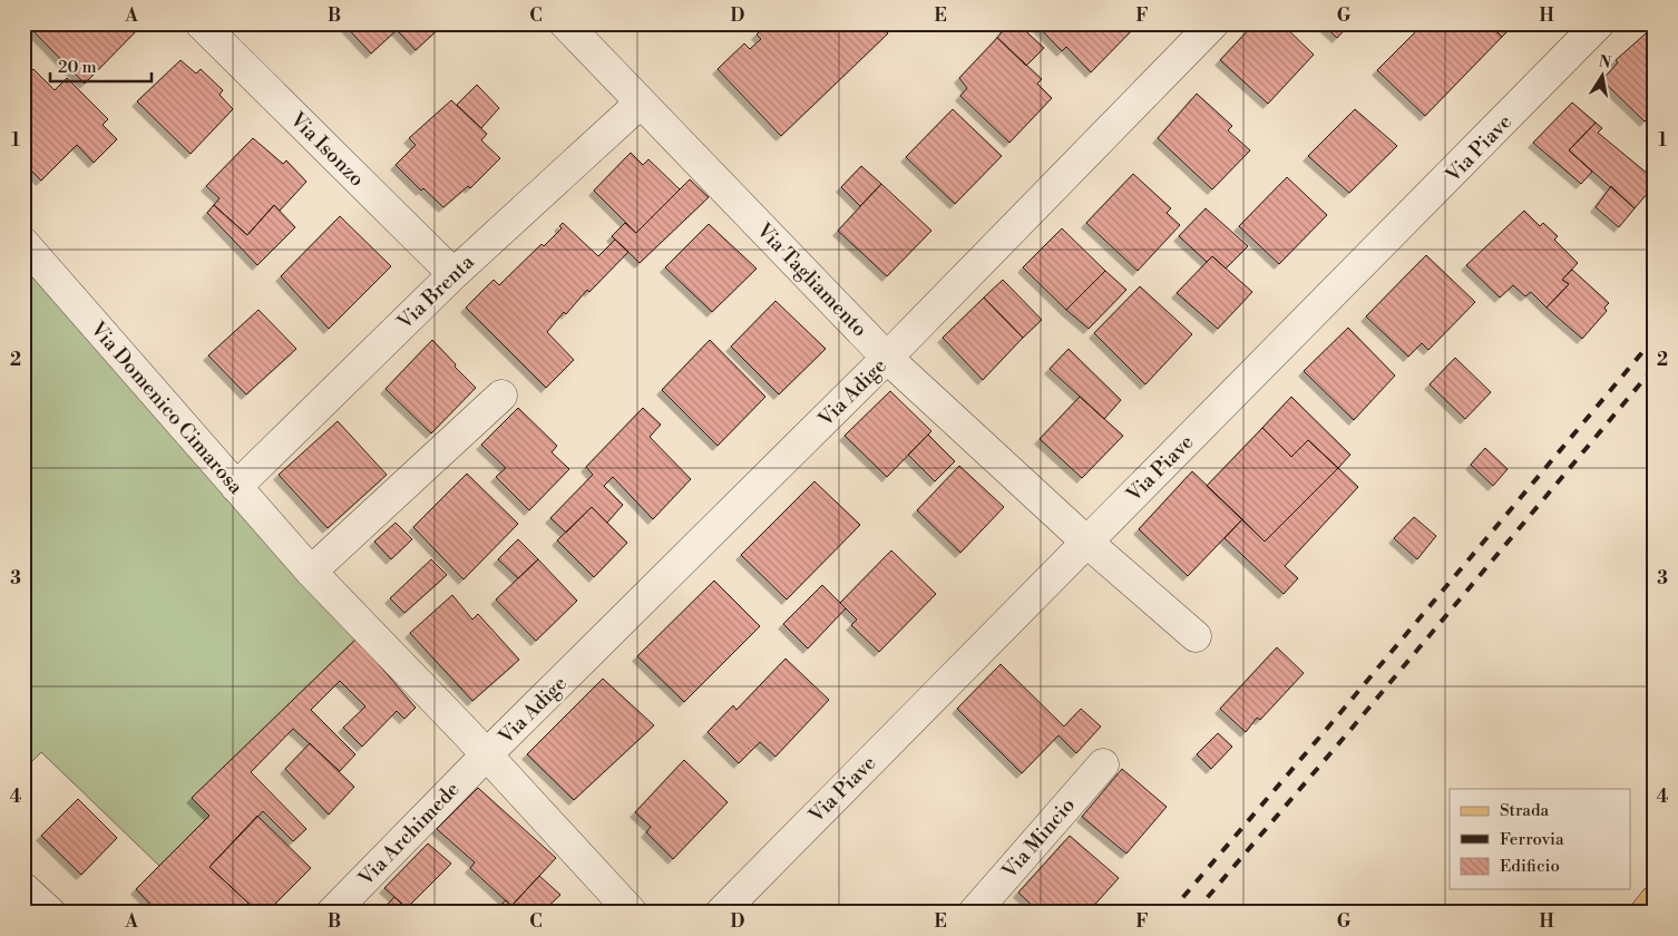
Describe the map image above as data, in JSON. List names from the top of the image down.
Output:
{
  "streets": {
    "street": [
      "Via Piave",
      "Via Isonzo",
      "Via Tagliamento",
      "Via Brenta",
      "Via Adige",
      "Via Domenico Cimarosa",
      "Via Archimede",
      "Via Mincio"
    ]
  },
  "crossings": [
    ["Via Piave", "Via Tagliamento"],
    ["Via Isonzo", "Via Brenta"],
    ["Via Tagliamento", "Via Brenta"],
    ["Via Tagliamento", "Via Adige"],
    ["Via Brenta", "Via Domenico Cimarosa"],
    ["Via Adige", "Via Domenico Cimarosa"],
    ["Via Adige", "Via Archimede"],
    ["Via Domenico Cimarosa", "Via Archimede"]
  ],
  "legend": ["Strada", "Ferrovia", "Edificio"],
  "scale_bar": "20 m",
  "north": "top",
  "grid": {
    "columns": [
      "A",
      "B",
      "C",
      "D",
      "E",
      "F",
      "G",
      "H"
    ],
    "rows": [
      "1",
      "2",
      "3",
      "4"
    ]
  }
}
